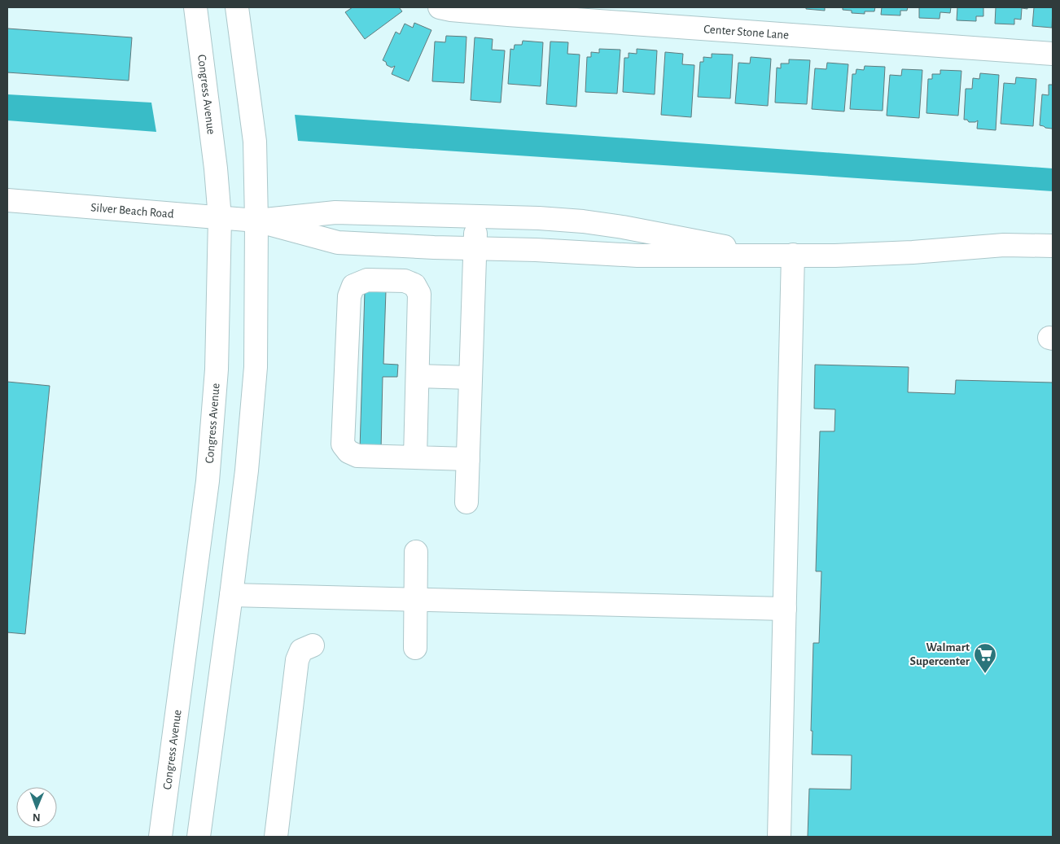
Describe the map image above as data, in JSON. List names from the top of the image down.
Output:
{
  "streets": {
    "street": ["Center Stone Lane", "Congress Avenue", "Silver Beach Road"]
  },
  "crossings": [
    ["Congress Avenue", "Silver Beach Road"]
  ],
  "places": {
    "supermarket": ["Walmart Supercenter"]
  },
  "north": "bottom"
}
